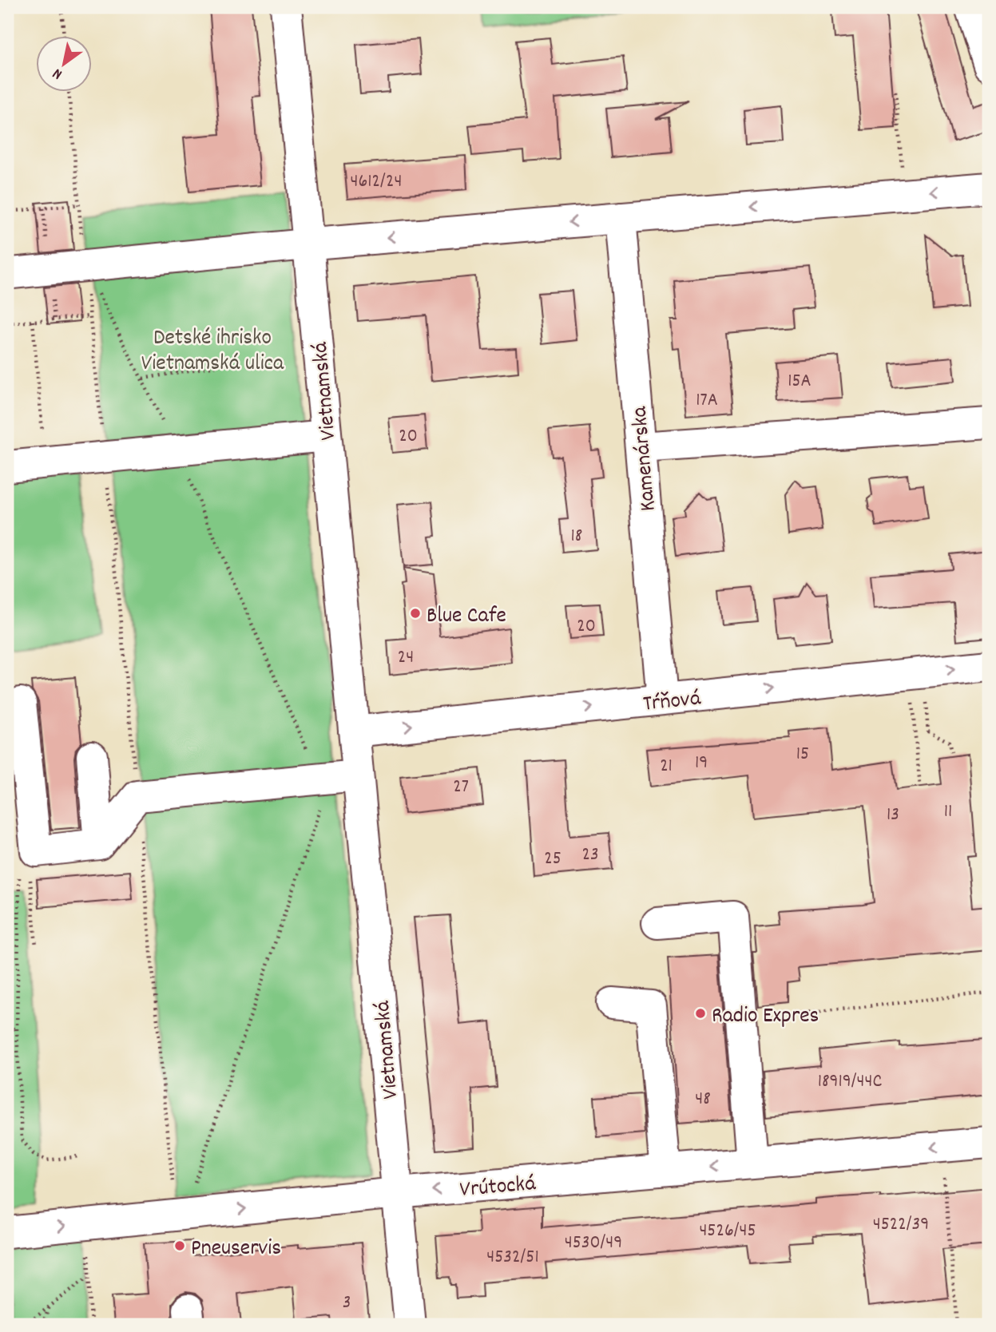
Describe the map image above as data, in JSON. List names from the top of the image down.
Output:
{
  "streets": {
    "street": [
      "Vietnamská",
      "Kamenárska",
      "Tŕňová",
      "Vrútocká"
    ]
  },
  "crossings": [
    ["Vietnamská", "Tŕňová"],
    ["Vietnamská", "Vrútocká"],
    ["Kamenárska", "Tŕňová"]
  ],
  "parks": ["Detské ihrisko Vietnamská ulica"],
  "places": ["Blue Cafe", "Radio Expres", "Pneuservis"],
  "house_numbers": [
    "4612/24",
    "15A",
    "17A",
    "20",
    "18",
    "20",
    "24",
    "15",
    "19",
    "21",
    "27",
    "11",
    "13",
    "23",
    "25",
    "18919/44C",
    "48",
    "4522/39",
    "4526/45",
    "4530/49",
    "4532/51",
    "3"
  ],
  "north": "bottom left"
}
